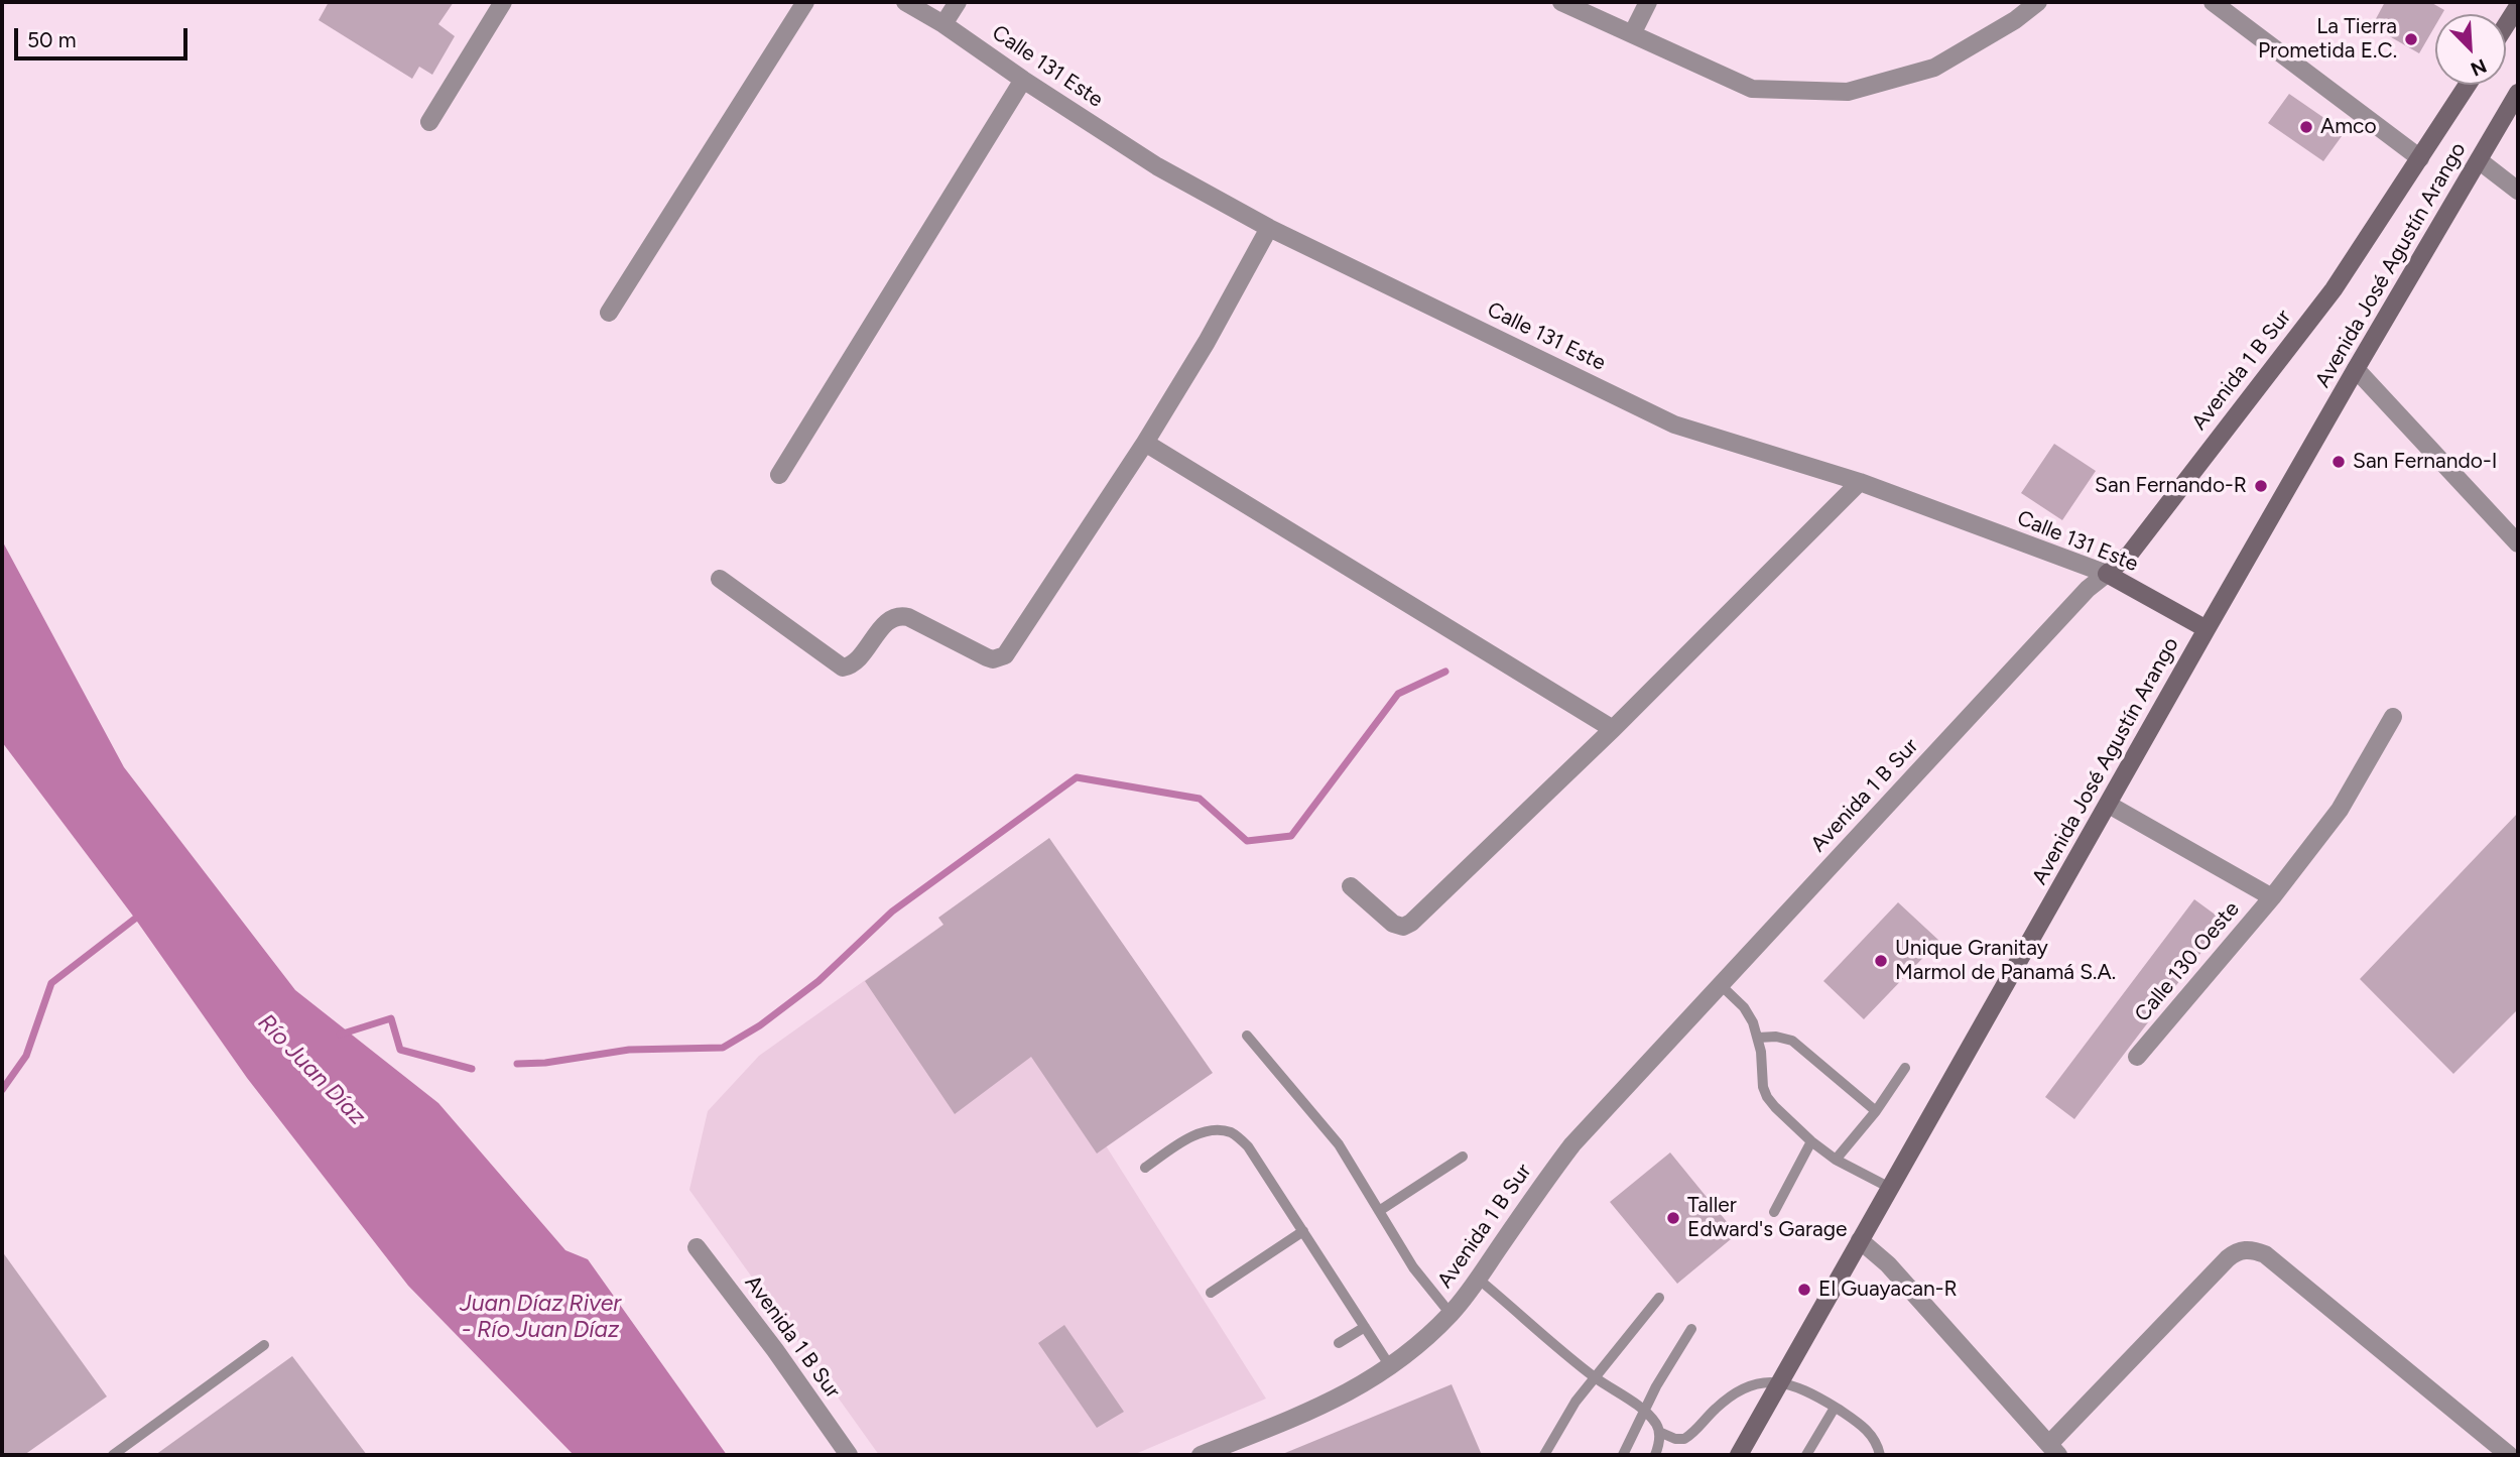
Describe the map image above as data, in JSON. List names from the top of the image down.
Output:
{
  "streets": {
    "main road": ["Calle 131 Este", "Avenida José Agustín Arango", "Avenida 1 B Sur"],
    "street": ["Calle 130 Oeste"]
  },
  "crossings": [
    ["Calle 131 Este", "Avenida José Agustín Arango"],
    ["Calle 131 Este", "Avenida 1 B Sur"],
    ["Avenida José Agustín Arango", "Calle 130 Oeste"]
  ],
  "water": ["Río Juan Díaz", "Juan Díaz River - Río Juan Díaz"],
  "places": [
    "La Tierra Prometida E.C.",
    "Amco",
    "San Fernando-I",
    "San Fernando-R",
    "Unique Granitay Marmol de Panamá S.A.",
    "Taller Edward's Garage",
    "El Guayacan-R"
  ],
  "scale_bar": "50 m",
  "north": "bottom right"
}
